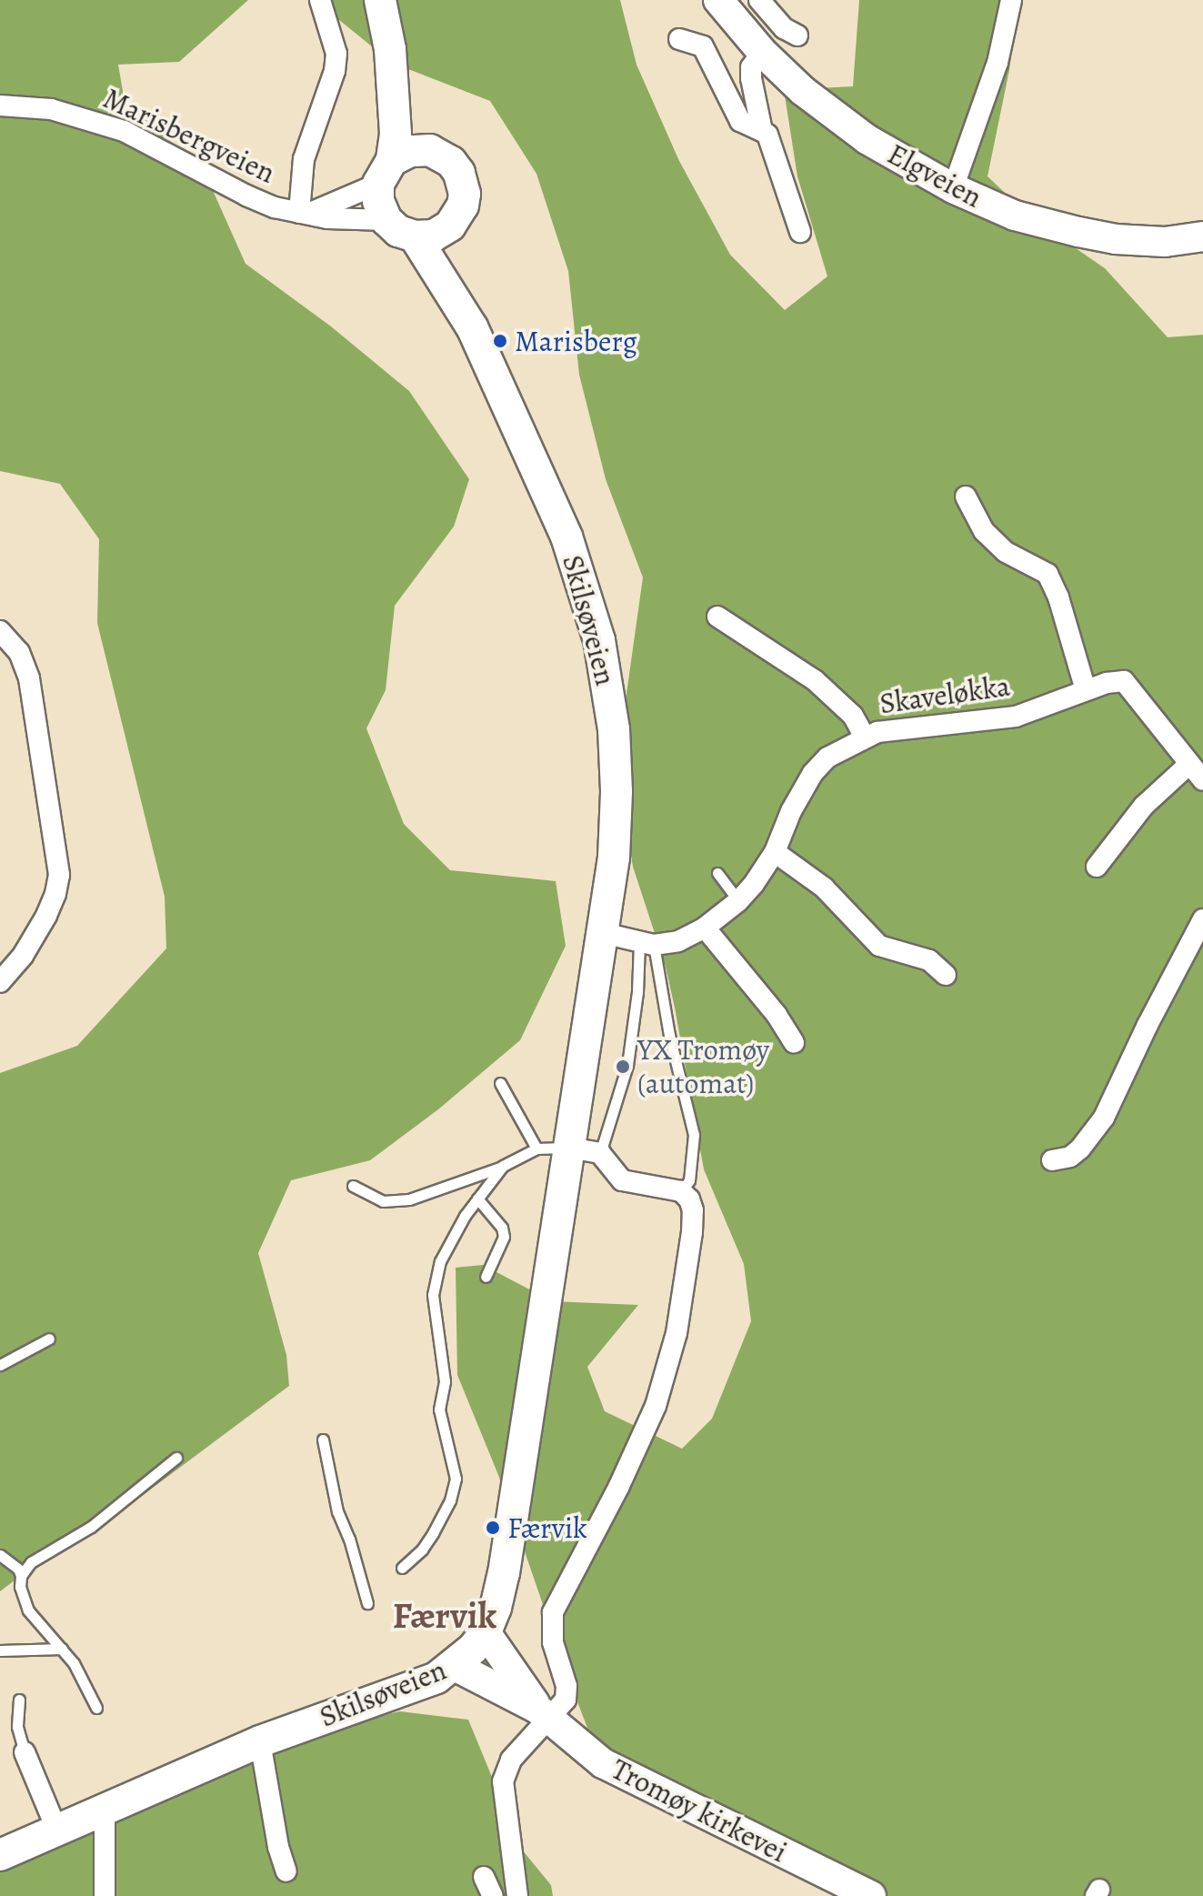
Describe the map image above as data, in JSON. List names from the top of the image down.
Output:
{
  "streets": {
    "main road": ["Elgveien", "Skilsøveien", "Tromøy kirkevei"],
    "street": ["Marisbergveien", "Skaveløkka"]
  },
  "crossings": [
    ["Marisbergveien", "Skilsøveien"],
    ["Skilsøveien", "Tromøy kirkevei"]
  ],
  "districts": ["Færvik"],
  "places": ["Marisberg", "YX Tromøy (automat)", "Færvik"]
}
